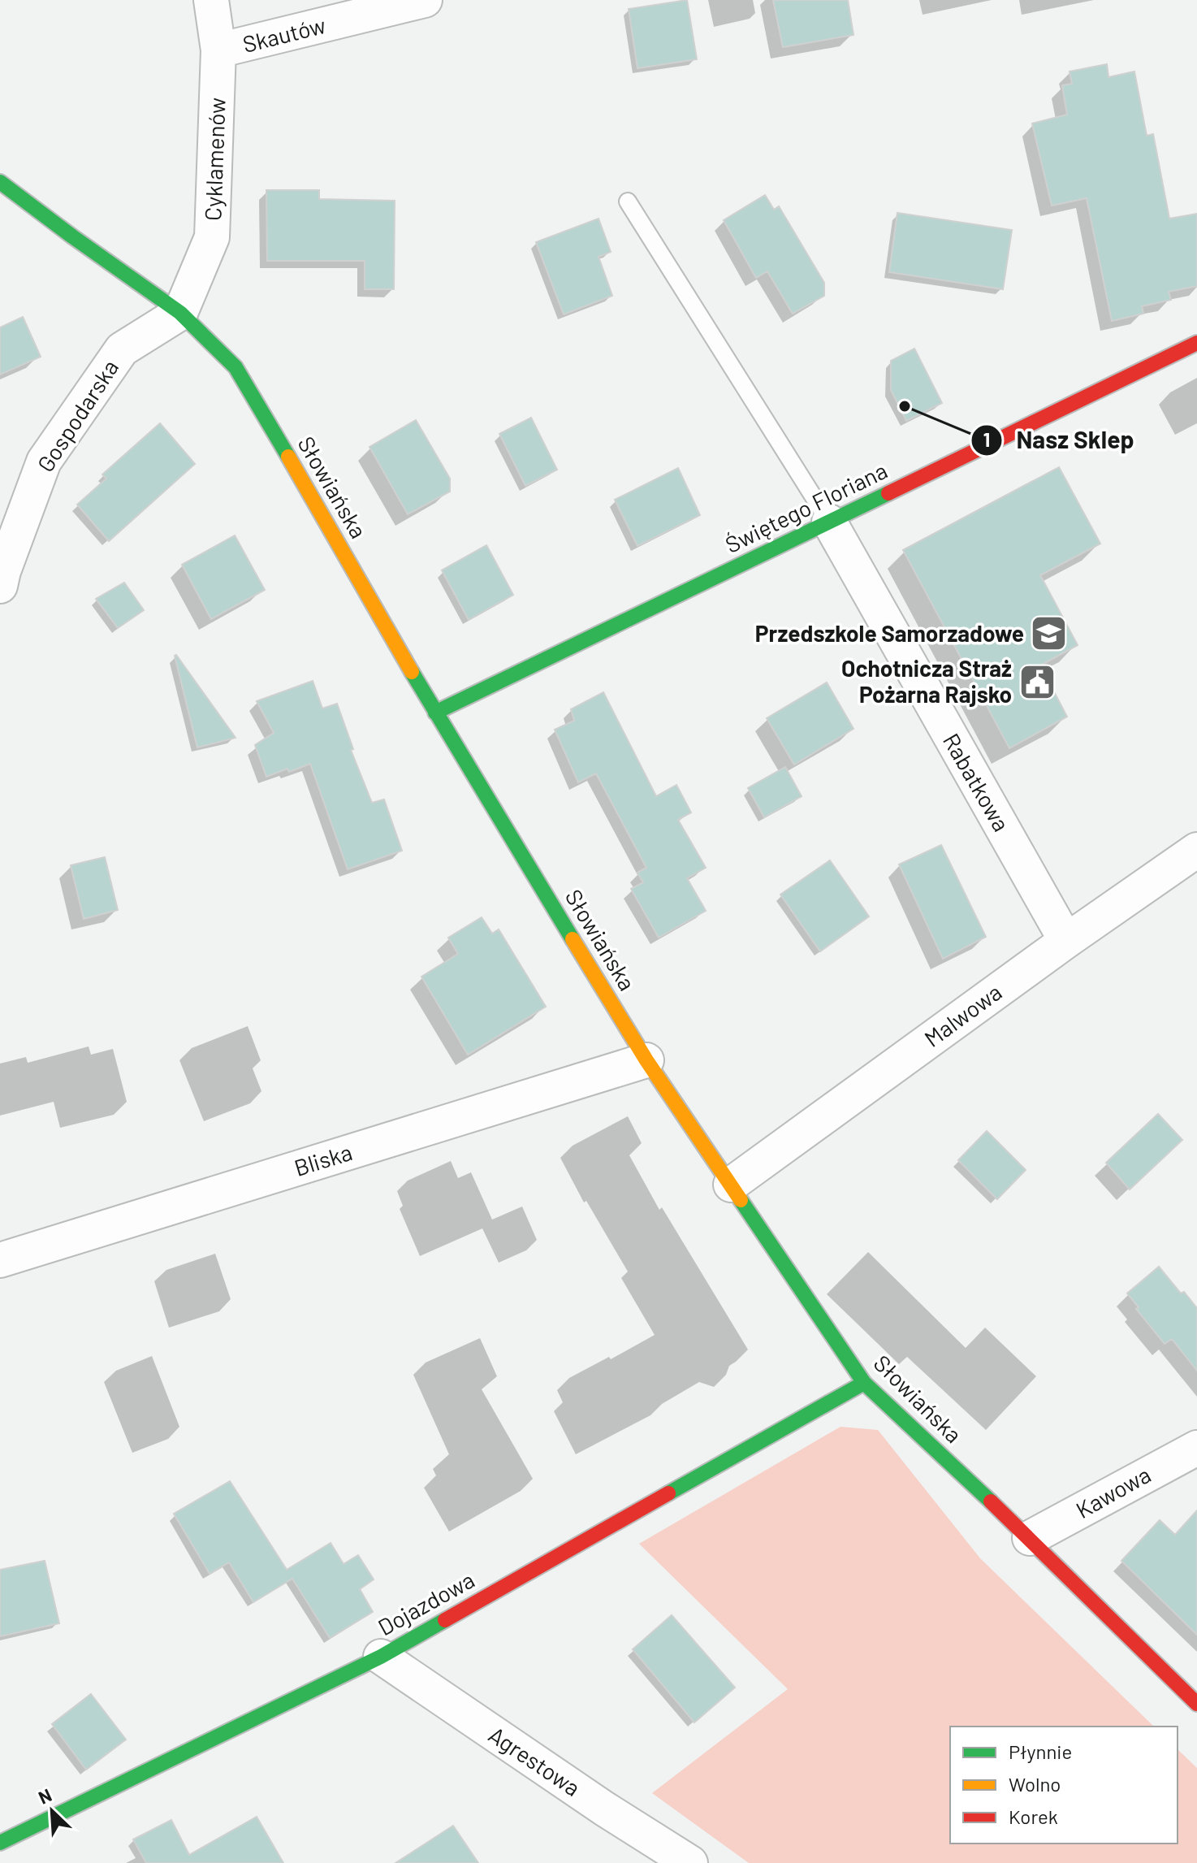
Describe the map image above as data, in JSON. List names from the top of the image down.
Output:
{
  "streets": {
    "street": [
      "Skautów",
      "Cyklamenów",
      "Gospodarska",
      "Słowiańska",
      "Świętego Floriana",
      "Rabatkowa",
      "Malwowa",
      "Bliska",
      "Kawowa",
      "Dojazdowa",
      "Agrestowa"
    ]
  },
  "crossings": [
    ["Skautów", "Cyklamenów"],
    ["Cyklamenów", "Gospodarska"],
    ["Cyklamenów", "Słowiańska"],
    ["Gospodarska", "Słowiańska"],
    ["Słowiańska", "Świętego Floriana"],
    ["Słowiańska", "Malwowa"],
    ["Słowiańska", "Bliska"],
    ["Słowiańska", "Kawowa"],
    ["Słowiańska", "Dojazdowa"],
    ["Świętego Floriana", "Rabatkowa"],
    ["Rabatkowa", "Malwowa"],
    ["Dojazdowa", "Agrestowa"]
  ],
  "places": {
    "other": ["Nasz Sklep"],
    "school or university": ["Przedszkole Samorzadowe"],
    "public building": ["Ochotnicza Straż Pożarna Rajsko"]
  },
  "legend": ["Płynnie", "Wolno", "Korek"],
  "north": "top left"
}
